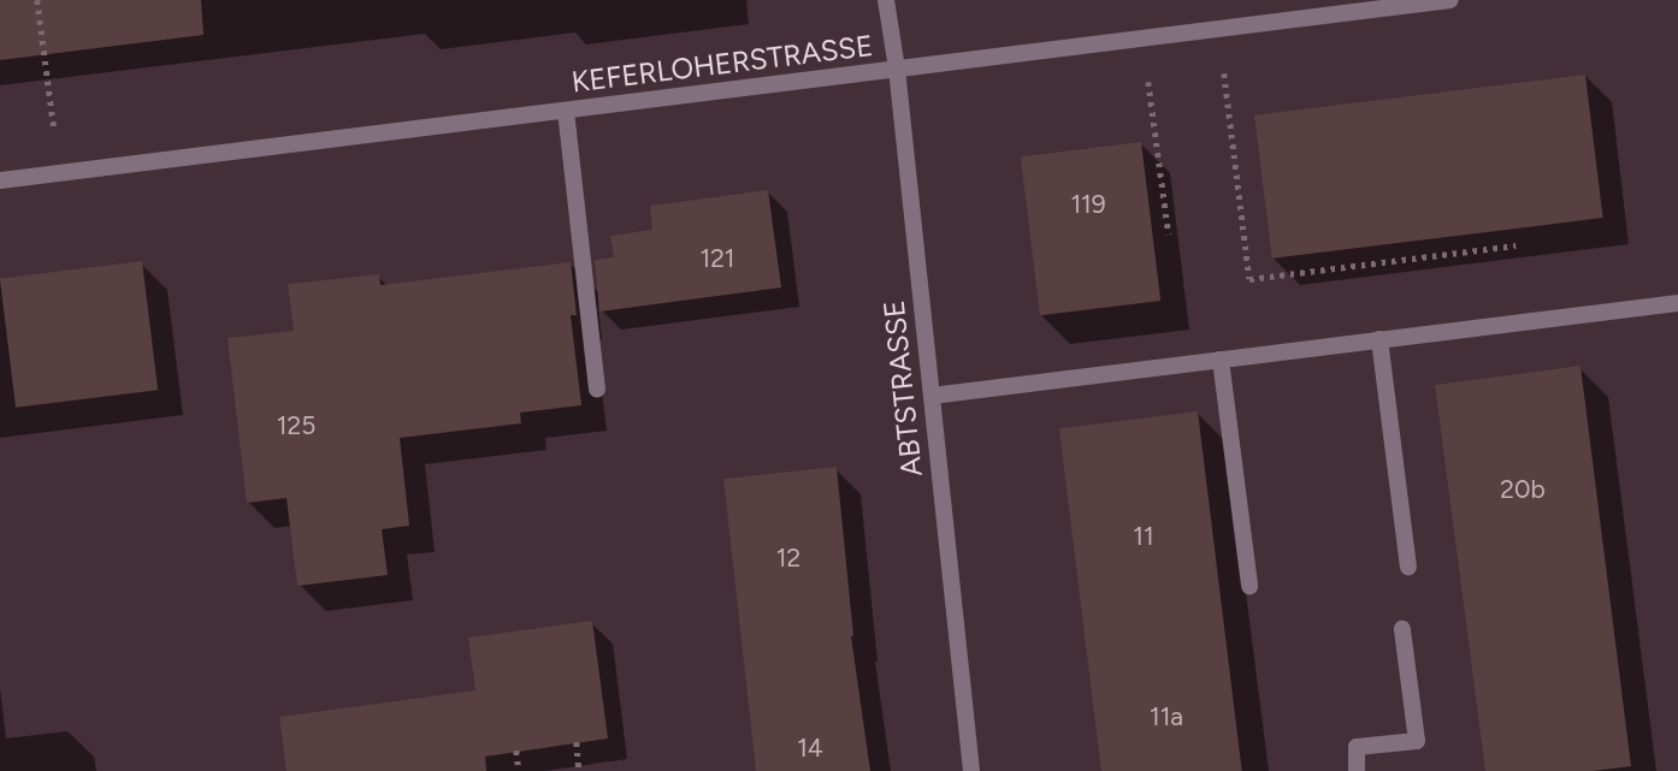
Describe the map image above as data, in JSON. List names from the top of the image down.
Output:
{
  "streets": {
    "street": ["KEFERLOHERSTRASSE", "ABTSTRASSE"]
  },
  "crossings": [
    ["KEFERLOHERSTRASSE", "ABTSTRASSE"]
  ],
  "house_numbers": [
    "119",
    "121",
    "125",
    "20b",
    "11",
    "12",
    "11a",
    "14"
  ]
}
